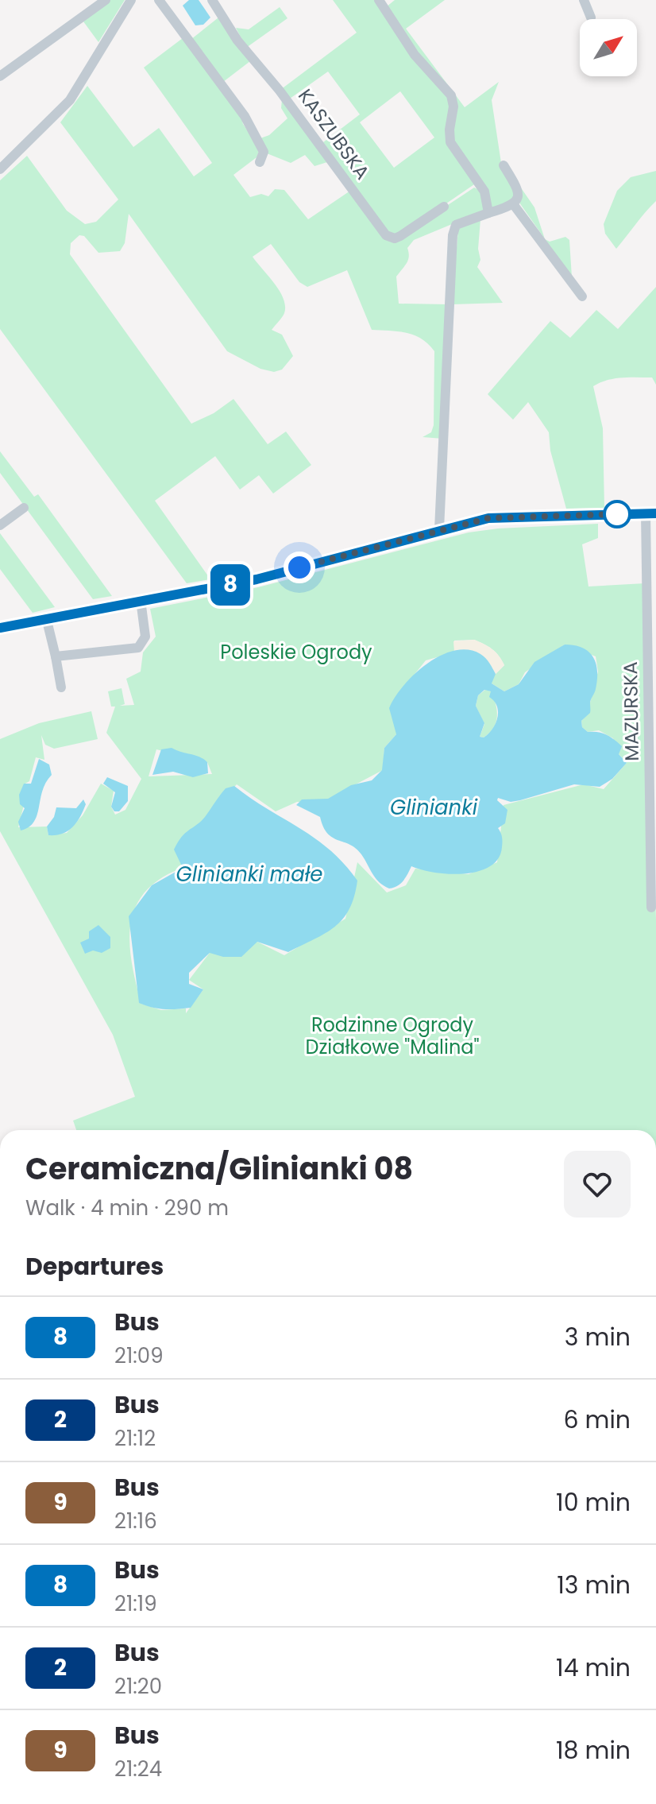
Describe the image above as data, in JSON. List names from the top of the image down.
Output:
{
  "streets": {
    "street": ["KASZUBSKA", "MAZURSKA"]
  },
  "water": ["Glinianki", "Glinianki małe"],
  "parks": ["Poleskie Ogrody", "Rodzinne Ogrody Działkowe \"Malina\""],
  "lines": ["bus line 8"],
  "north": "top right",
  "page": {
    "on_map": "8",
    "heading": [
      ["Ceramiczna/Glinianki 08", "Walk · 4 min · 290 m"],
      "Departures"
    ],
    "list": [
      {
        "mark": "8",
        "name": "Bus",
        "note": "21:09",
        "value": "3 min"
      },
      {
        "mark": "2",
        "name": "Bus",
        "note": "21:12",
        "value": "6 min"
      },
      {
        "mark": "9",
        "name": "Bus",
        "note": "21:16",
        "value": "10 min"
      },
      {
        "mark": "8",
        "name": "Bus",
        "note": "21:19",
        "value": "13 min"
      },
      {
        "mark": "2",
        "name": "Bus",
        "note": "21:20",
        "value": "14 min"
      },
      {
        "mark": "9",
        "name": "Bus",
        "note": "21:24",
        "value": "18 min"
      }
    ]
  }
}
